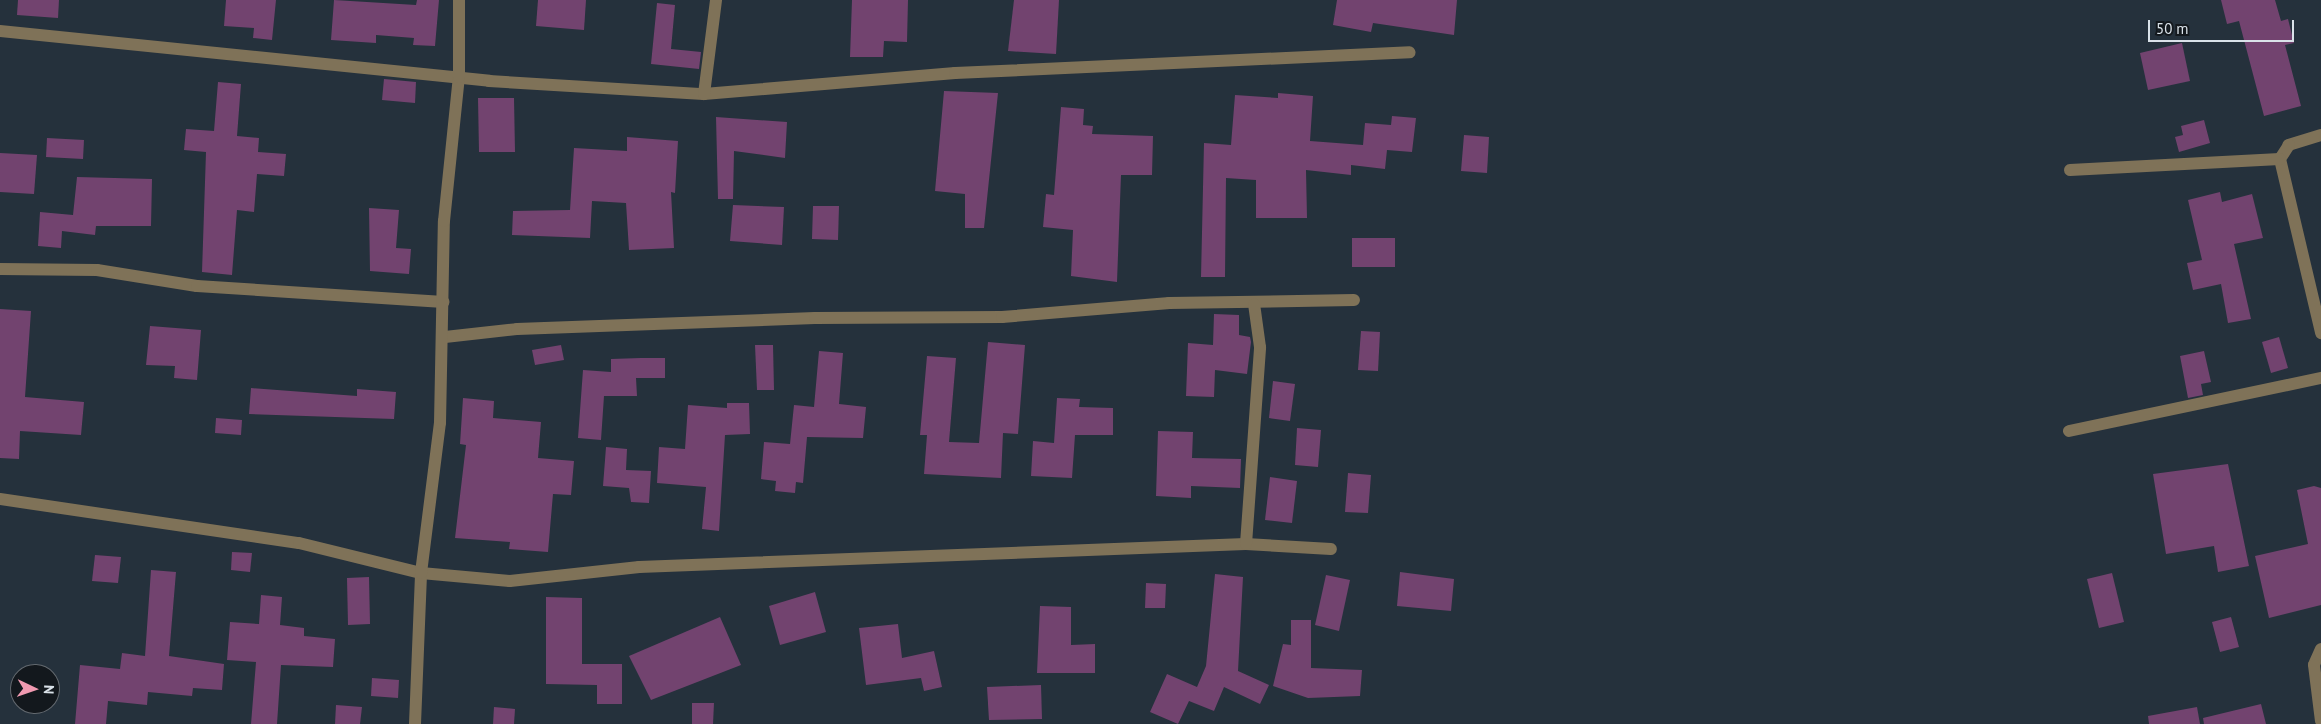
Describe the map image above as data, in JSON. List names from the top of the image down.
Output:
{
  "scale_bar": "50 m",
  "north": "right"
}
